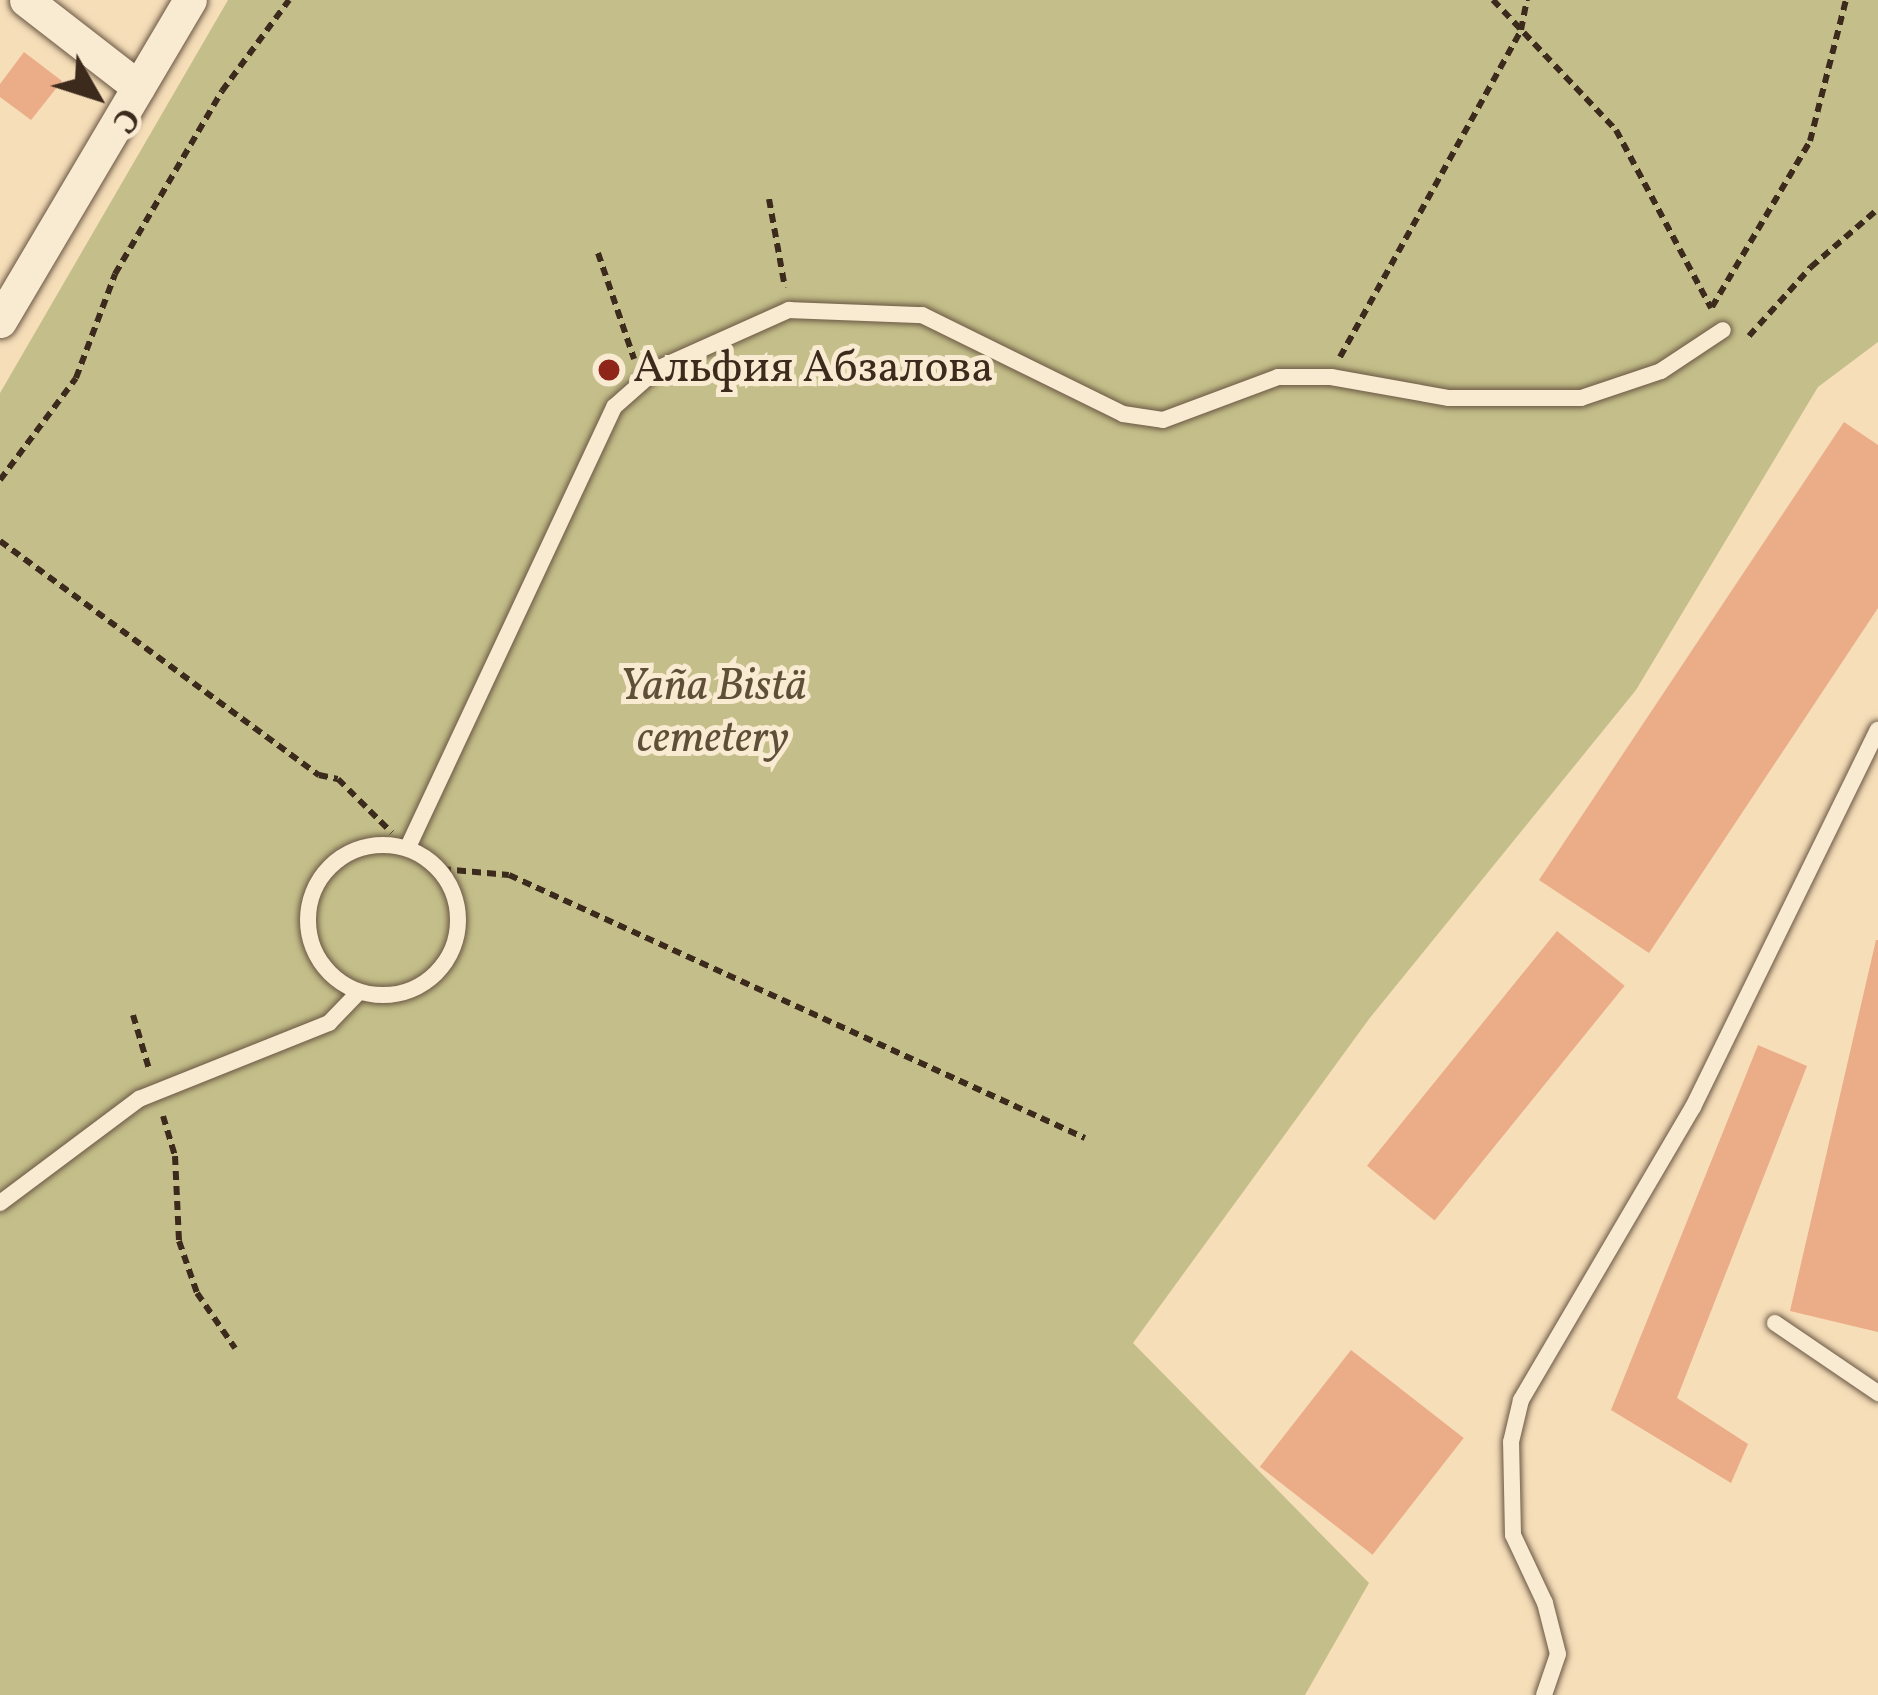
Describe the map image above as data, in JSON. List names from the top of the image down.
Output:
{
  "parks": ["Yaña Bistä cemetery"],
  "places": ["Альфия Абзалова"],
  "north": "bottom right"
}
